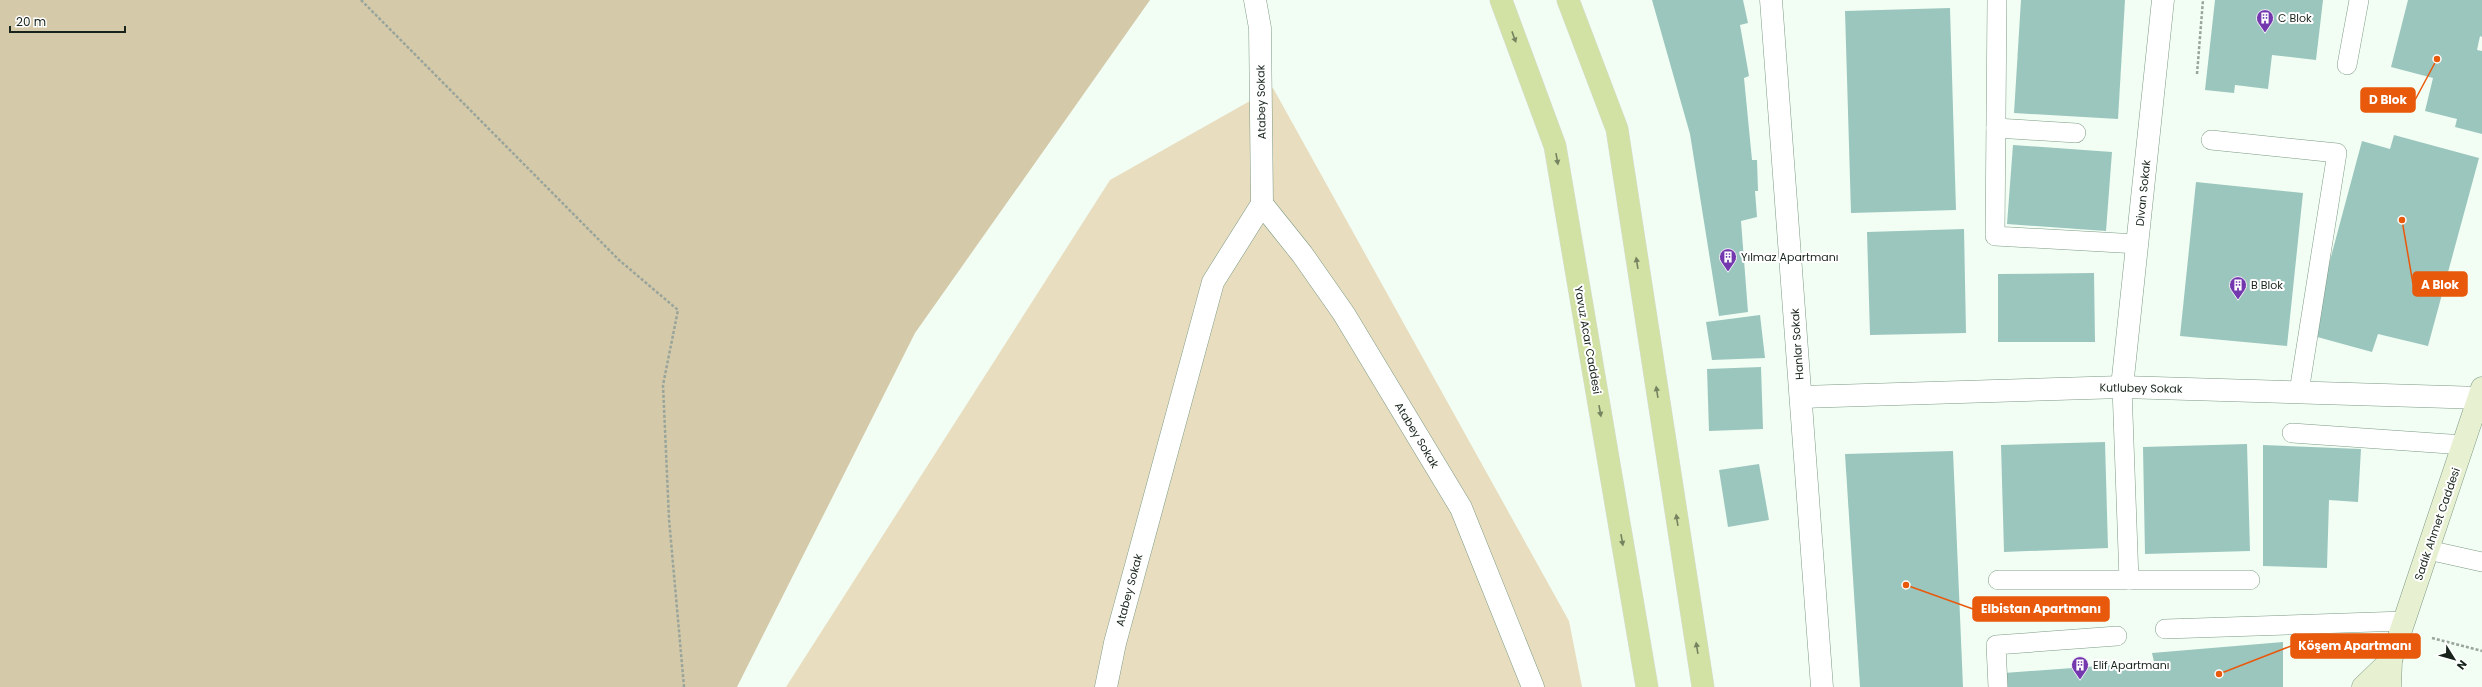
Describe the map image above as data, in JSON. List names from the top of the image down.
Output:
{
  "streets": {
    "main road": ["Yavuz Acar Caddesi", "Sadık Ahmet Caddesi"],
    "street": [
      "Atabey Sokak",
      "Divan Sokak",
      "Hanlar Sokak",
      "Kutlubey Sokak"
    ]
  },
  "crossings": [
    ["Divan Sokak", "Kutlubey Sokak"],
    ["Hanlar Sokak", "Kutlubey Sokak"],
    ["Kutlubey Sokak", "Sadık Ahmet Caddesi"]
  ],
  "places": {
    "building": [
      "C Blok",
      "Yılmaz Apartmanı",
      "B Blok",
      "Elif Apartmanı"
    ],
    "other": [
      "D Blok",
      "A Blok",
      "Elbistan Apartmanı",
      "Köşem Apartmanı"
    ]
  },
  "scale_bar": "20 m",
  "north": "bottom right"
}
